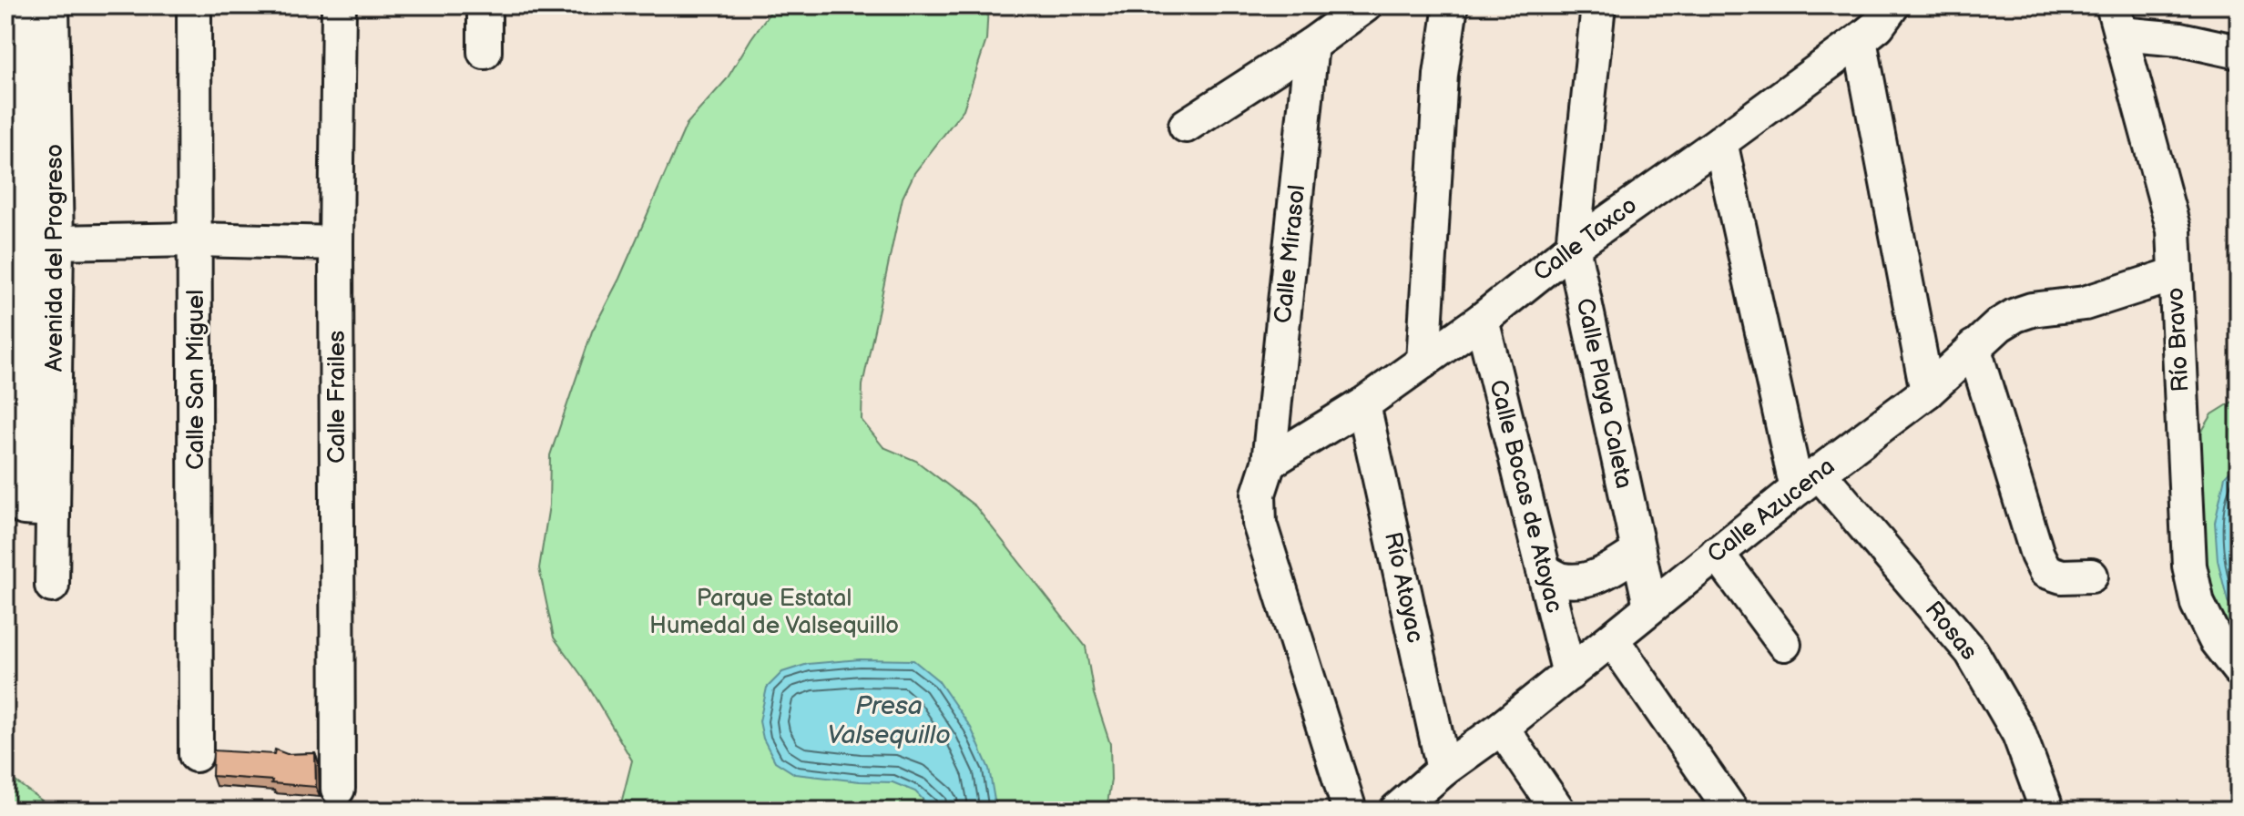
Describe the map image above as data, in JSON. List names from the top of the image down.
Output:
{
  "streets": {
    "street": [
      "Calle Taxco",
      "Calle Mirasol",
      "Avenida del Progreso",
      "Río Bravo",
      "Calle San Miguel",
      "Calle Playa Caleta",
      "Calle Frailes",
      "Calle Bocas de Atoyac",
      "Calle Azucena",
      "Río Atoyac",
      "Rosas"
    ]
  },
  "crossings": [
    ["Calle Taxco", "Calle Mirasol"],
    ["Calle Taxco", "Calle Playa Caleta"],
    ["Calle Taxco", "Calle Bocas de Atoyac"],
    ["Calle Taxco", "Río Atoyac"],
    ["Río Bravo", "Calle Azucena"],
    ["Calle Playa Caleta", "Calle Azucena"],
    ["Calle Bocas de Atoyac", "Calle Azucena"],
    ["Calle Azucena", "Río Atoyac"],
    ["Calle Azucena", "Rosas"]
  ],
  "water": ["Presa Valsequillo"],
  "parks": ["Parque Estatal Humedal de Valsequillo"]
}
